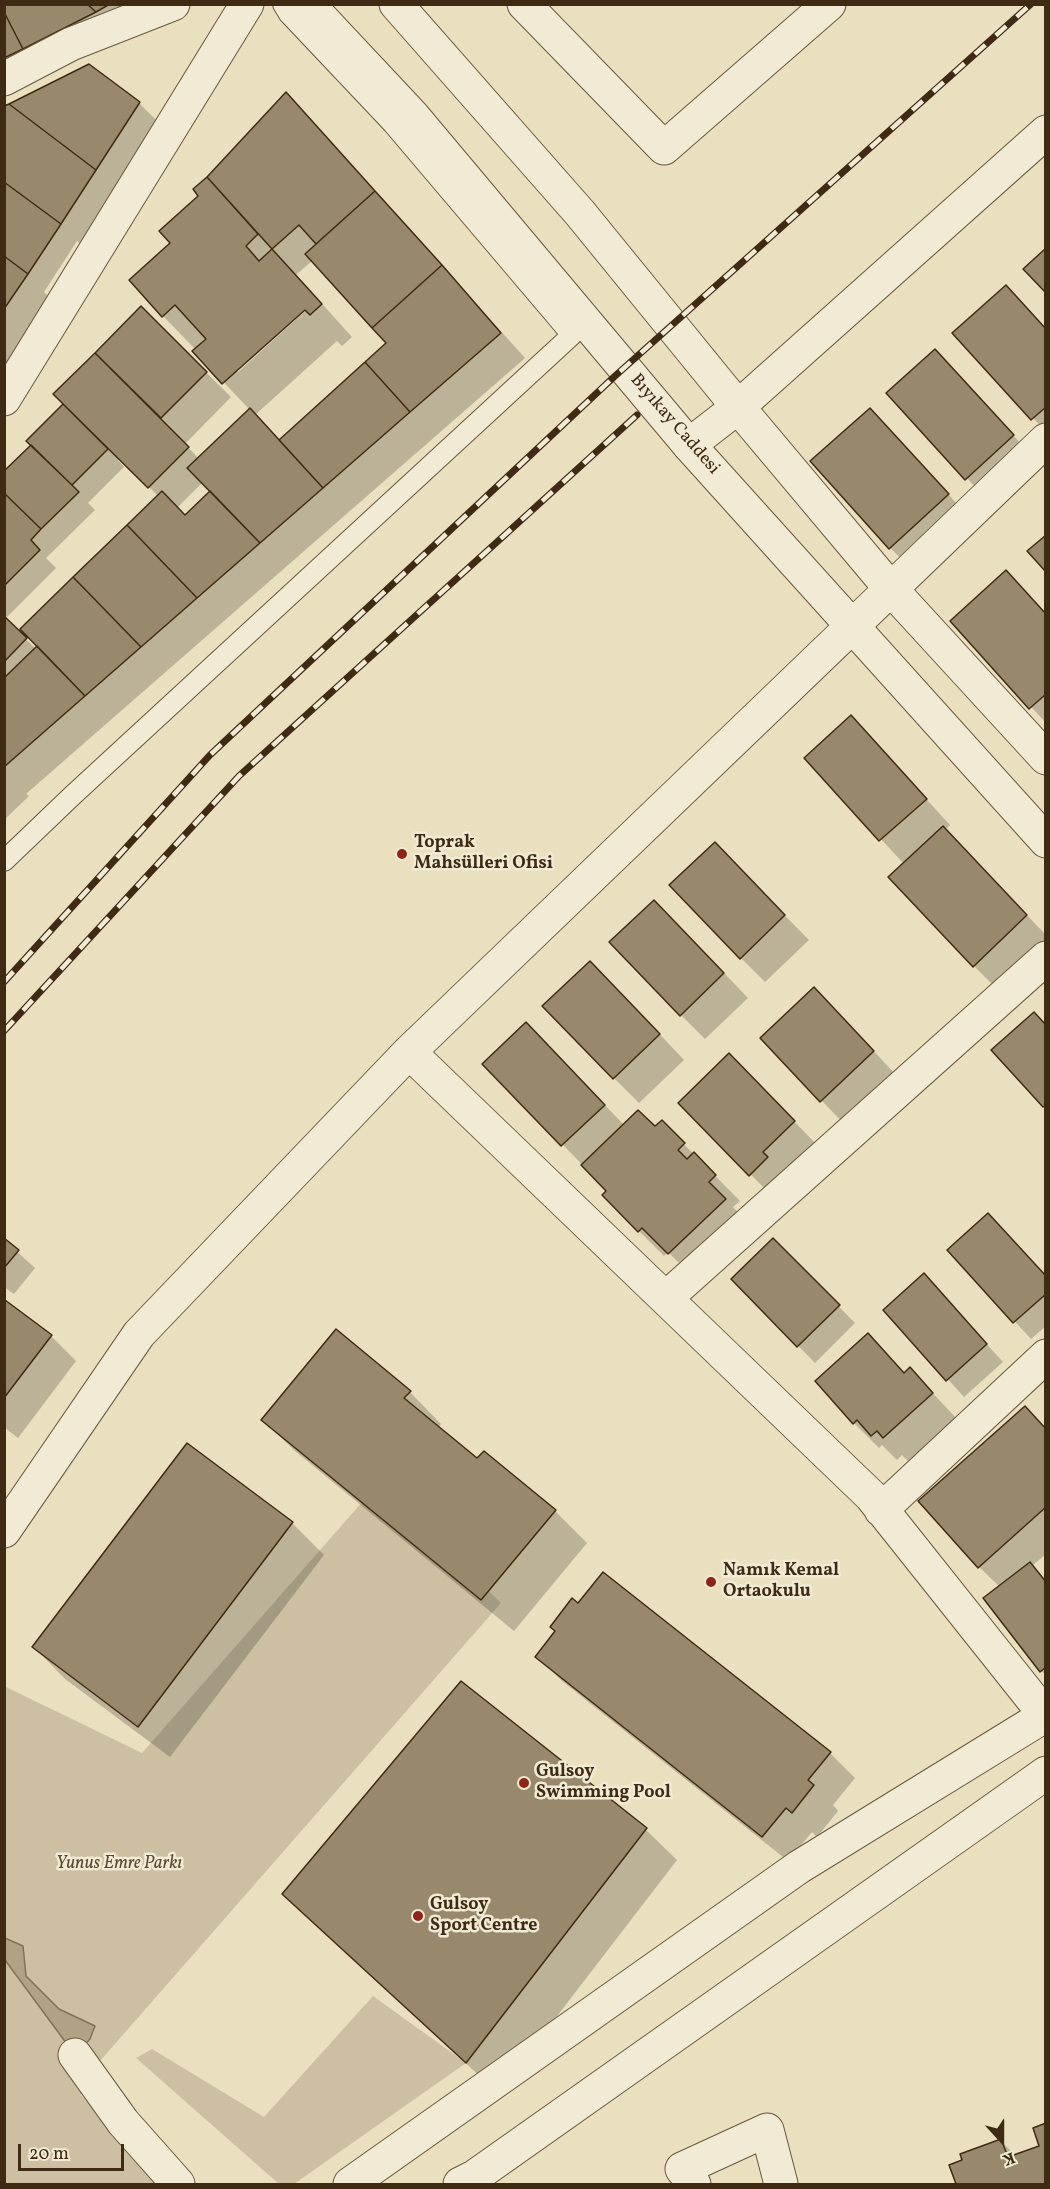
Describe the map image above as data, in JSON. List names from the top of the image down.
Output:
{
  "streets": {
    "street": ["Bıyıkay Caddesi"]
  },
  "parks": ["Yunus Emre Parkı"],
  "places": [
    "Toprak Mahsülleri Ofisi",
    "Namık Kemal Ortaokulu",
    "Gulsoy Swimming Pool",
    "Gulsoy Sport Centre"
  ],
  "scale_bar": "20 m",
  "north": "bottom"
}
